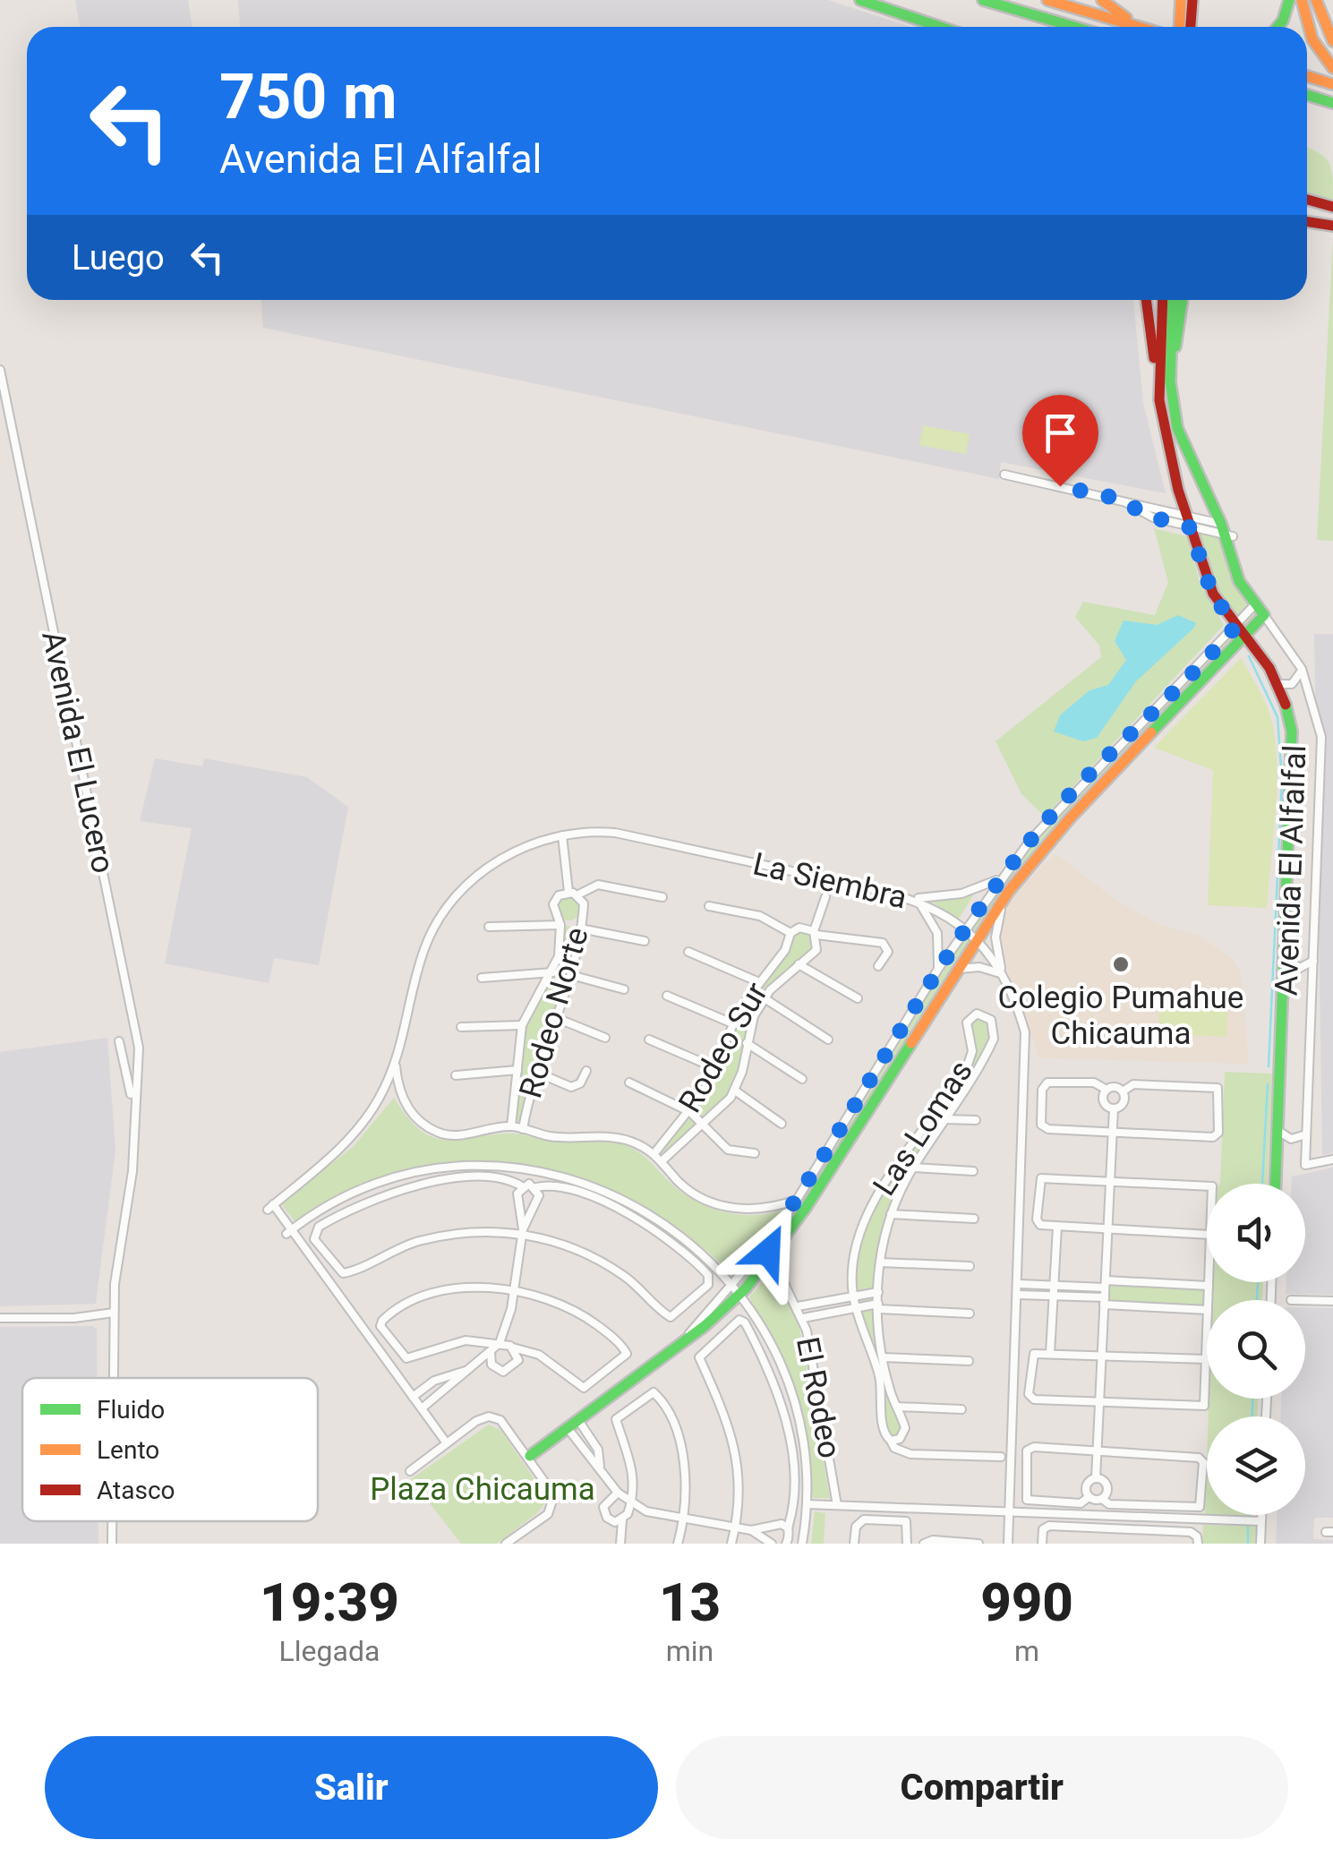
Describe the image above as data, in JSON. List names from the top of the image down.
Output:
{
  "streets": {
    "main road": ["Avenida El Alfalfal"],
    "street": [
      "Avenida El Lucero",
      "La Siembra",
      "Rodeo Norte",
      "Rodeo Sur",
      "Las Lomas",
      "El Rodeo"
    ]
  },
  "parks": ["Plaza Chicauma"],
  "places": ["Colegio Pumahue Chicauma"],
  "legend": ["Fluido", "Lento", "Atasco"],
  "page": {
    "turn": ["750 m", "Avenida El Alfalfal"],
    "then": "Luego",
    "eta": [
      "19:39",
      "Llegada",
      "13",
      "min",
      "990",
      "m"
    ],
    "buttons": ["Salir", "Compartir"]
  }
}
